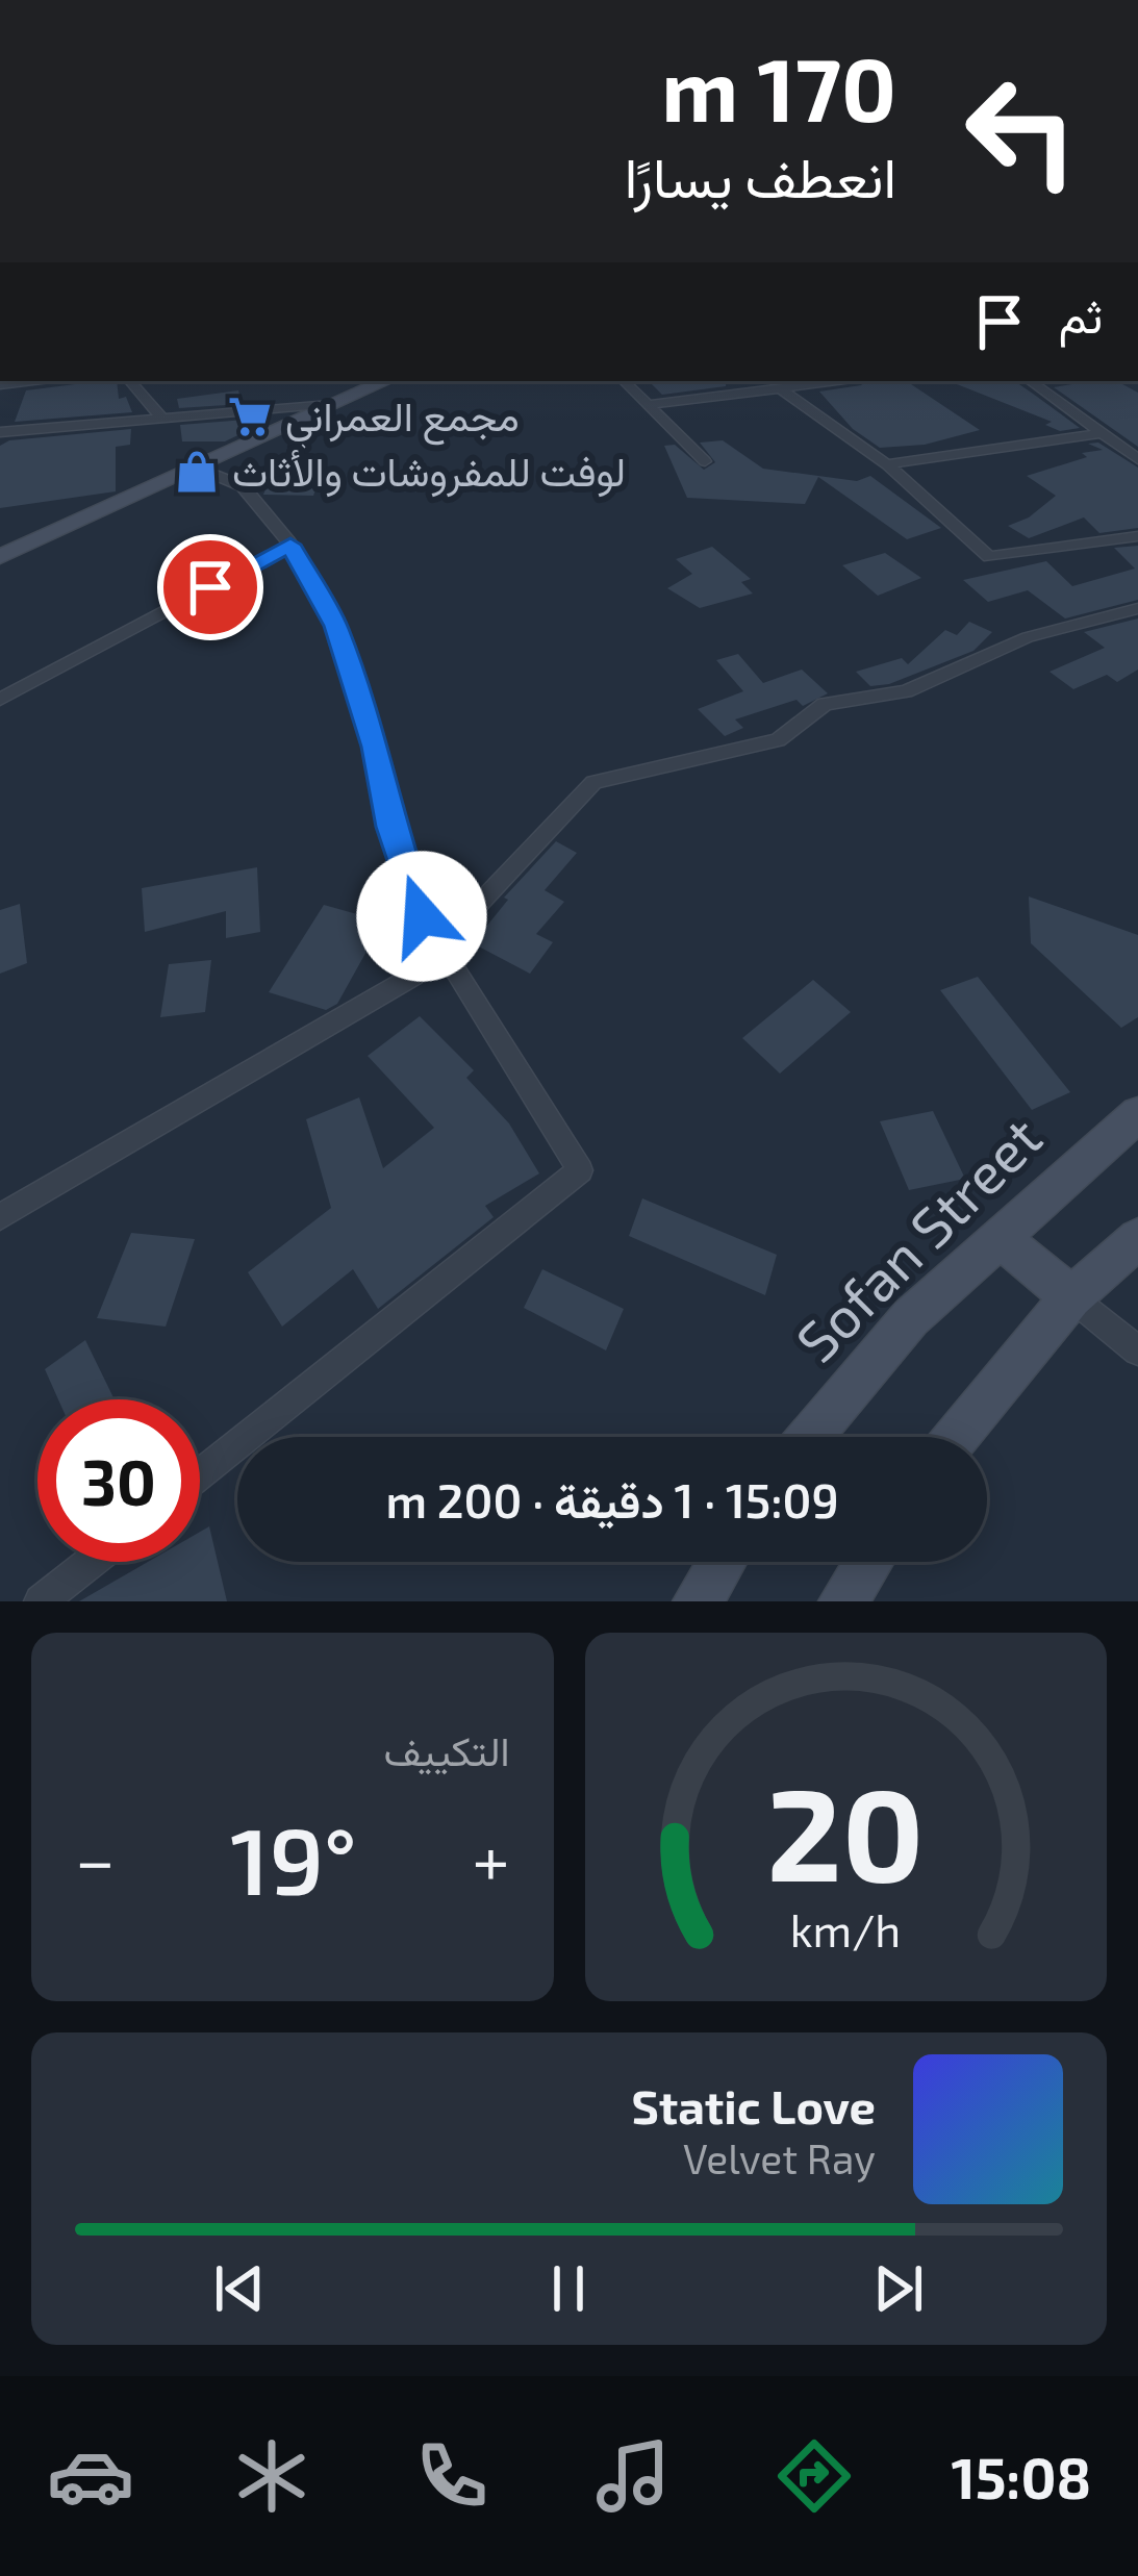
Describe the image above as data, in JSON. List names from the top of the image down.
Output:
{
  "streets": {
    "street": ["Sofan Street"]
  },
  "places": {
    "supermarket": ["مجمع العمراني"],
    "shop": ["لوفت للمفروشات والأثاث"]
  },
  "page": {
    "turn": ["170 m", "انعطف يسارًا"],
    "then": "ثم",
    "limit": "30",
    "trip": "15:09 · 1 دقيقة · 200 m",
    "tile": "التكييف",
    "heat": ["−", "19°", "+"],
    "song": ["Static Love", "Velvet Ray"],
    "tabs": "15:08",
    "gauge": ["20", "km/h"]
  }
}
